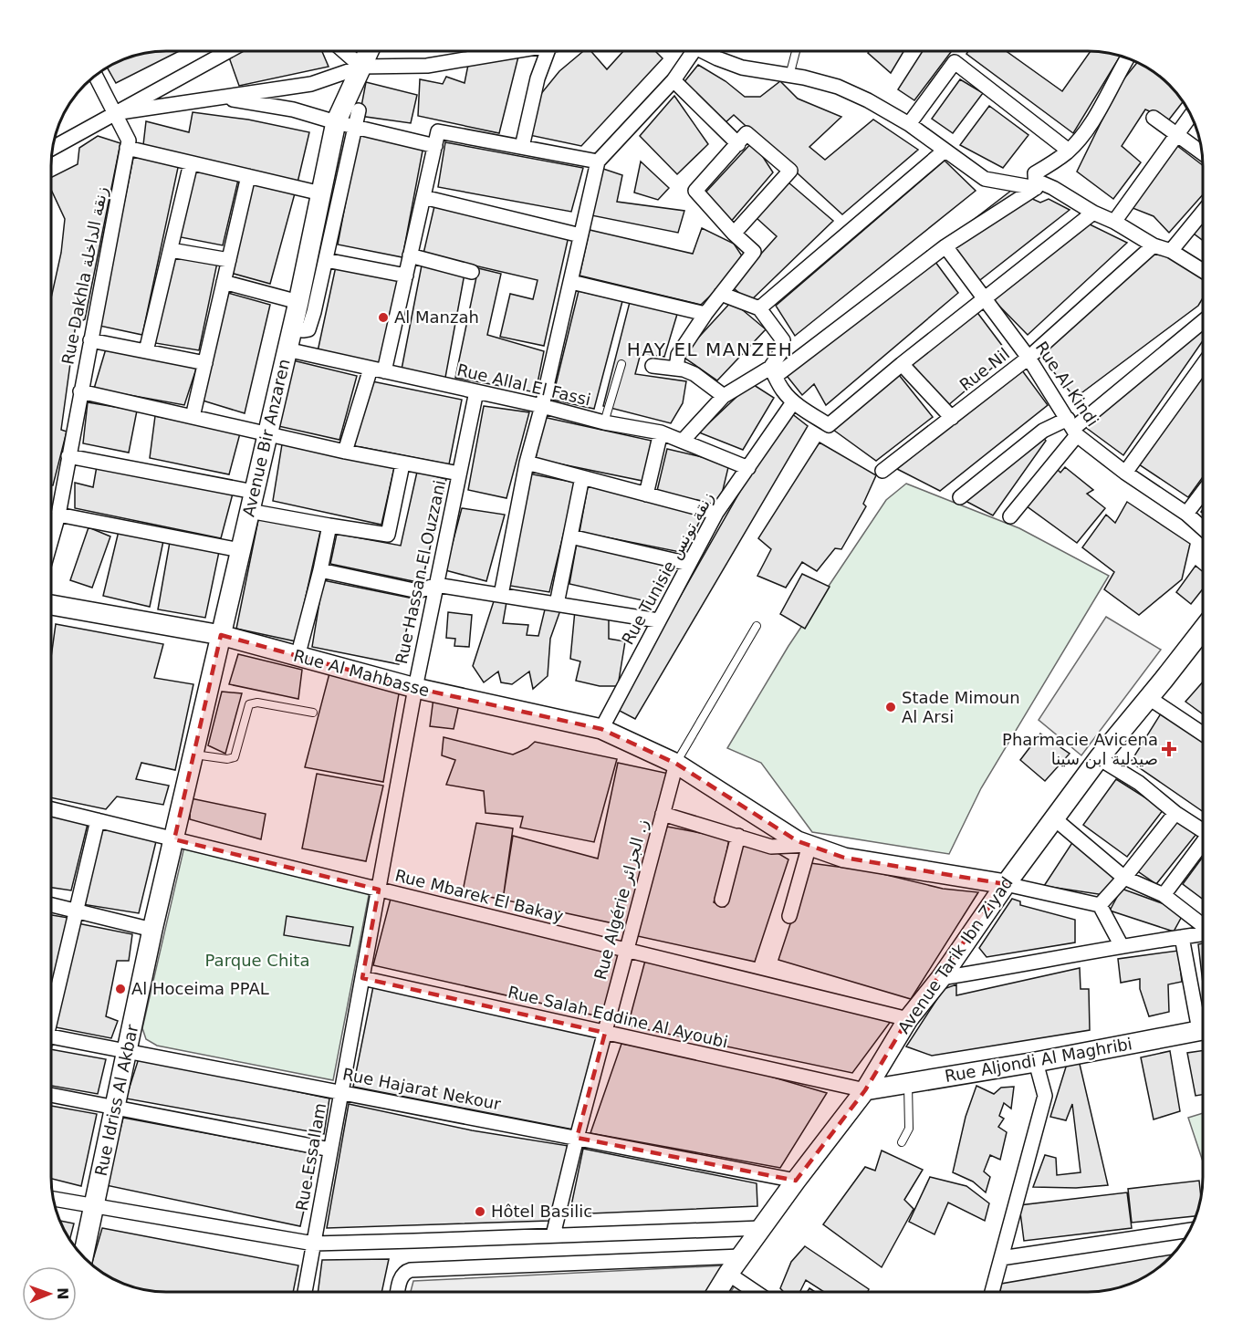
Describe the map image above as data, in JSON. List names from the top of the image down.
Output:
{
  "streets": {
    "street": [
      "Rue Dakhla زنقة الداخلة",
      "Rue Nil",
      "Rue Al Kindi",
      "Rue Allal El Fassi",
      "Avenue Bir Anzaren",
      "Rue Tunisie زنقة تونس",
      "Rue Hassan El Ouzzani",
      "Rue Al Mahbasse",
      "Rue Mbarek El Bakay",
      "Rue Algérie ز. الجزائر",
      "Avenue Tarik Ibn Ziyad",
      "Rue Salah Eddine Al Ayoubi",
      "Rue Aljondi Al Maghribi",
      "Rue Hajarat Nekour",
      "Rue Idriss Al Akbar",
      "Rue Essallam"
    ]
  },
  "crossings": [
    ["Rue Nil", "Rue Al Kindi"],
    ["Rue Allal El Fassi", "Avenue Bir Anzaren"],
    ["Rue Allal El Fassi", "Rue Tunisie زنقة تونس"],
    ["Rue Allal El Fassi", "Rue Hassan El Ouzzani"],
    ["Avenue Bir Anzaren", "Rue Al Mahbasse"],
    ["Avenue Bir Anzaren", "Rue Mbarek El Bakay"],
    ["Avenue Bir Anzaren", "Rue Idriss Al Akbar"],
    ["Rue Tunisie زنقة تونس", "Rue Al Mahbasse"],
    ["Rue Hassan El Ouzzani", "Rue Al Mahbasse"],
    ["Rue Hassan El Ouzzani", "Rue Mbarek El Bakay"],
    ["Rue Hassan El Ouzzani", "Rue Essallam"],
    ["Rue Al Mahbasse", "Rue Algérie ز. الجزائر"],
    ["Rue Al Mahbasse", "Avenue Tarik Ibn Ziyad"],
    ["Rue Mbarek El Bakay", "Rue Algérie ز. الجزائر"],
    ["Rue Mbarek El Bakay", "Avenue Tarik Ibn Ziyad"],
    ["Rue Mbarek El Bakay", "Rue Idriss Al Akbar"],
    ["Rue Mbarek El Bakay", "Rue Essallam"],
    ["Rue Algérie ز. الجزائر", "Rue Salah Eddine Al Ayoubi"],
    ["Rue Algérie ز. الجزائر", "Rue Hajarat Nekour"],
    ["Avenue Tarik Ibn Ziyad", "Rue Salah Eddine Al Ayoubi"],
    ["Avenue Tarik Ibn Ziyad", "Rue Aljondi Al Maghribi"],
    ["Avenue Tarik Ibn Ziyad", "Rue Hajarat Nekour"],
    ["Rue Salah Eddine Al Ayoubi", "Rue Aljondi Al Maghribi"],
    ["Rue Salah Eddine Al Ayoubi", "Rue Essallam"],
    ["Rue Hajarat Nekour", "Rue Idriss Al Akbar"],
    ["Rue Hajarat Nekour", "Rue Essallam"]
  ],
  "districts": ["HAY EL MANZEH"],
  "parks": ["Parque Chita"],
  "places": {
    "other": [
      "Al Manzah",
      "Stade Mimoun Al Arsi",
      "Al Hoceima PPAL",
      "Hôtel Basilic"
    ],
    "health": ["Pharmacie Avicena صيدلية ابن سينا"]
  },
  "north": "right"
}
